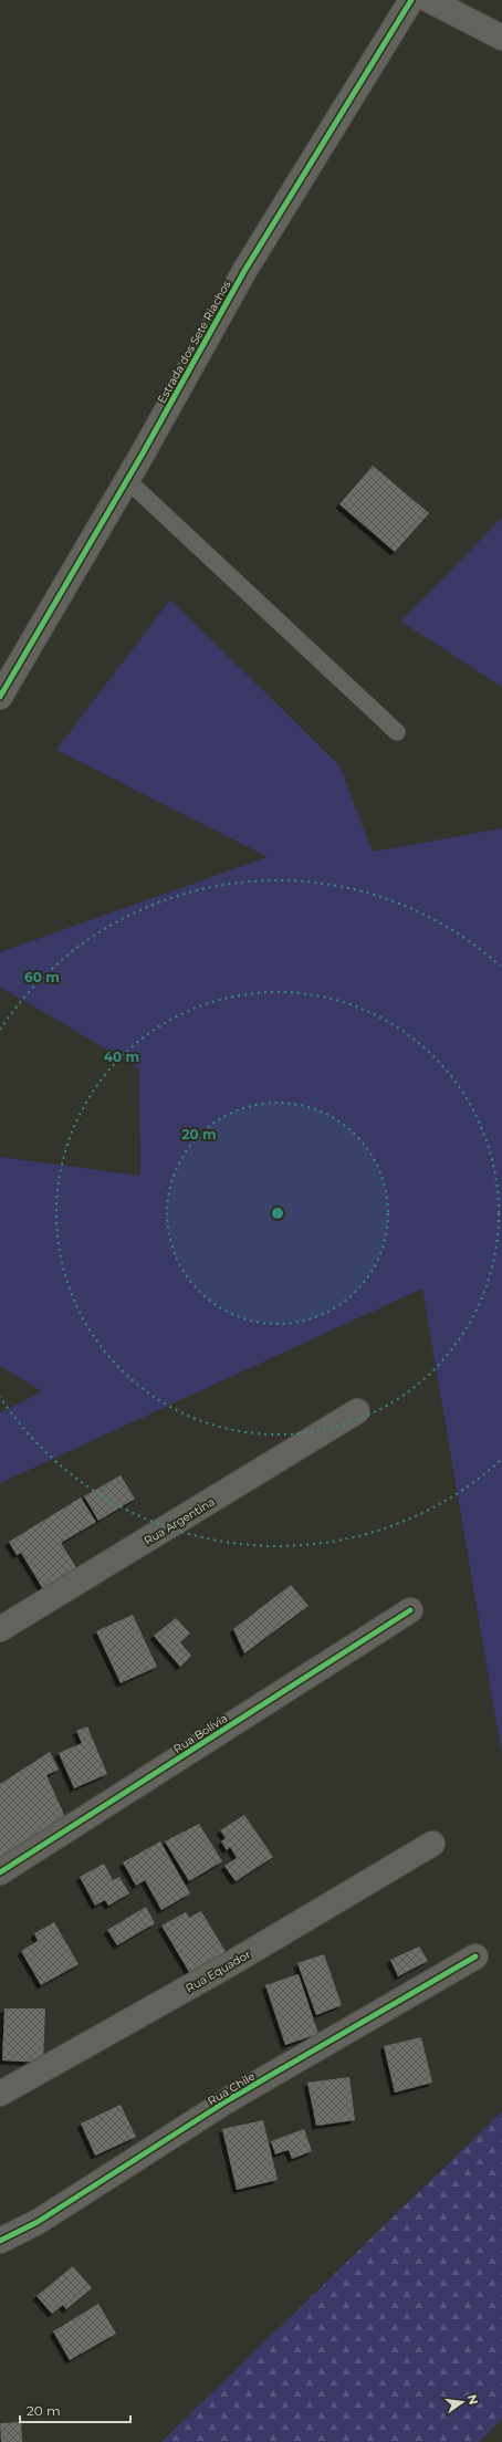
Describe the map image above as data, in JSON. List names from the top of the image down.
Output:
{
  "streets": {
    "street": [
      "Estrada dos Sete Riachos",
      "Rua Argentina",
      "Rua Bolívia",
      "Rua Equador",
      "Rua Chile"
    ]
  },
  "scale_bar": "20 m",
  "north": "right",
  "rings": ["60 m", "40 m", "20 m"]
}
